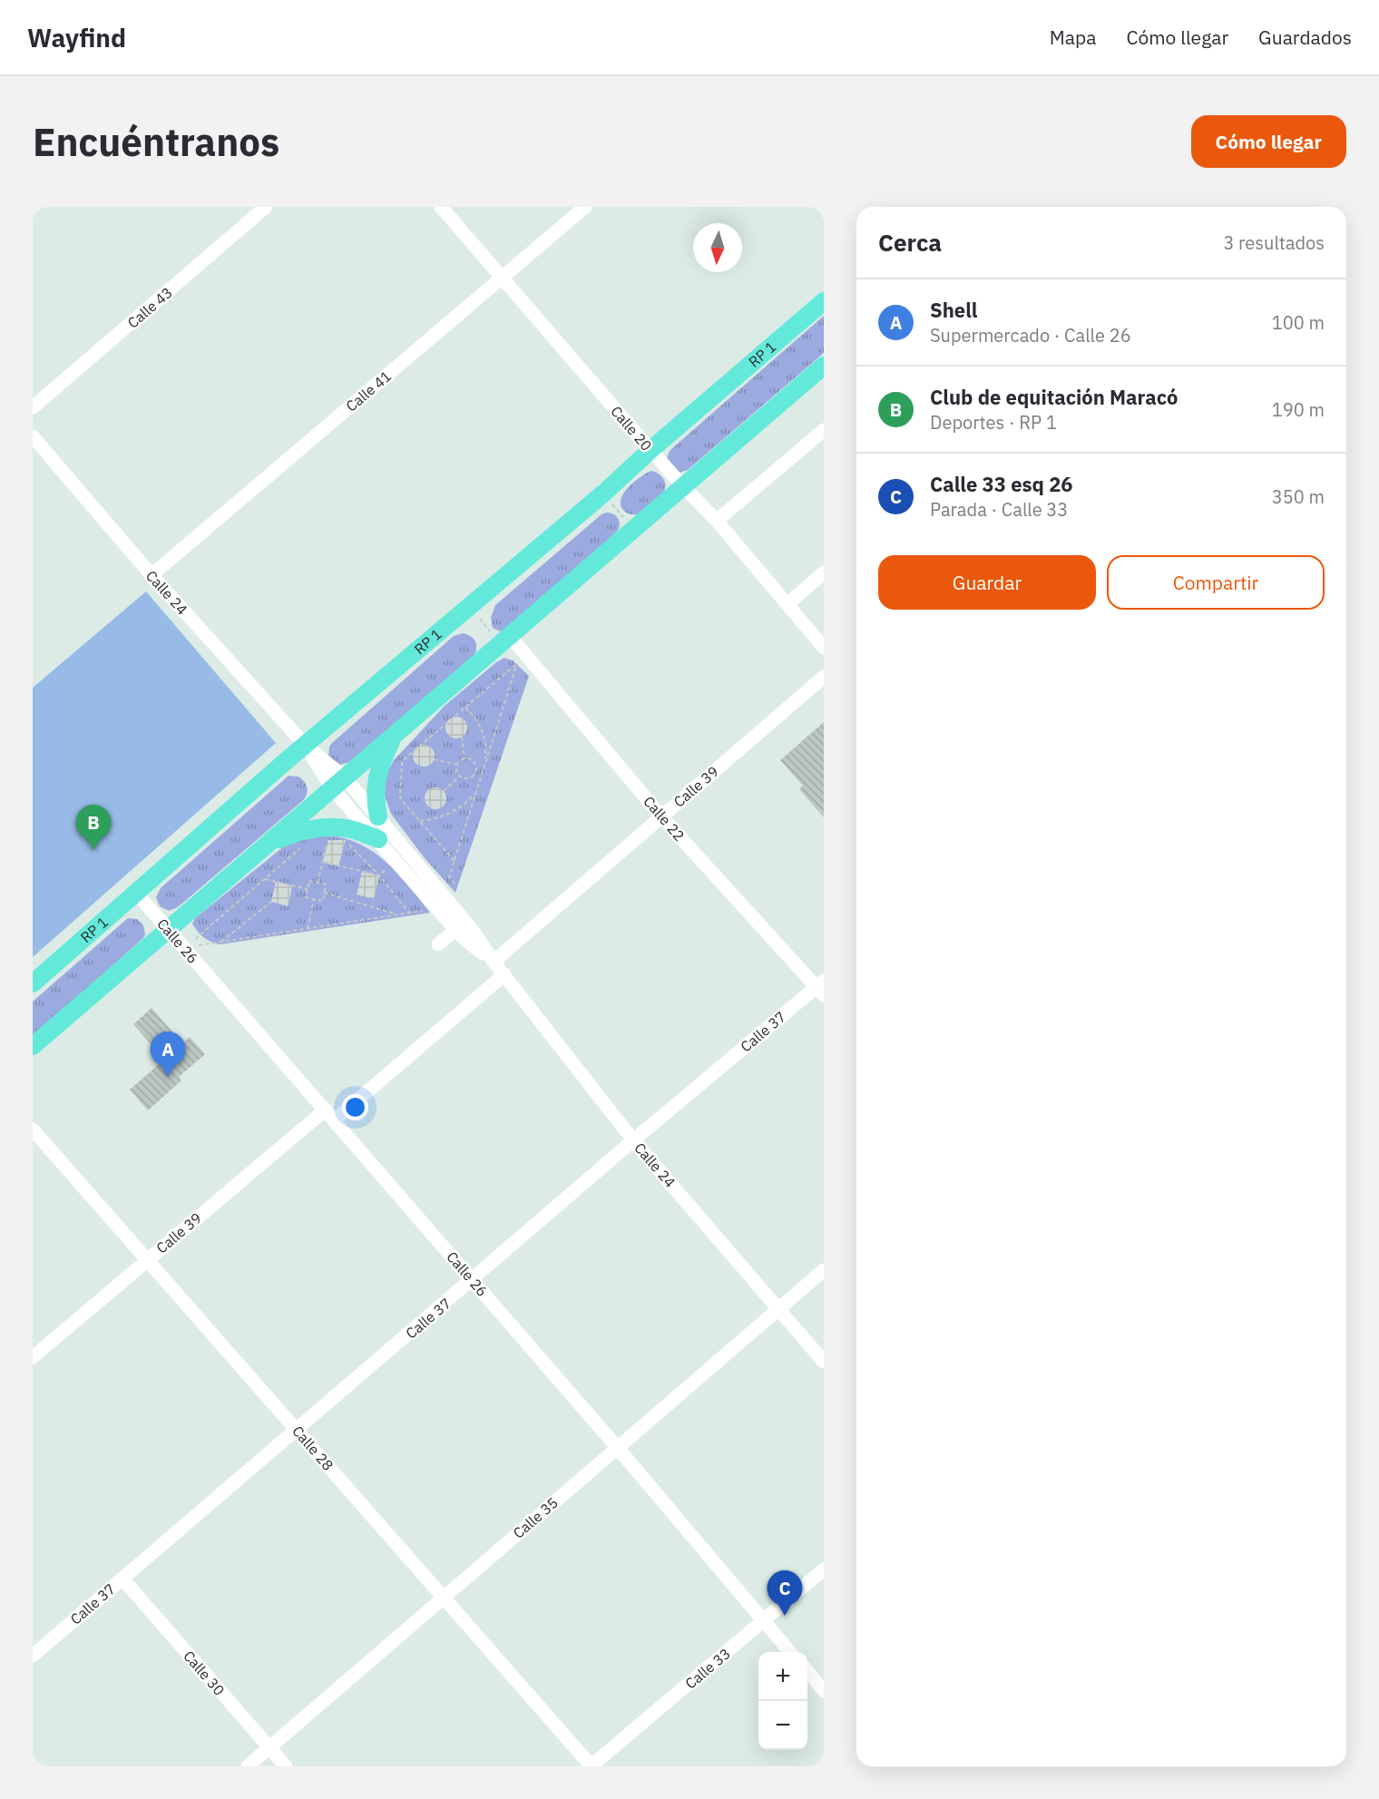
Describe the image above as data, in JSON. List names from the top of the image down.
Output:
{
  "streets": {
    "main road": ["RP 1"],
    "street": [
      "Calle 43",
      "Calle 41",
      "Calle 20",
      "Calle 24",
      "Calle 39",
      "Calle 22",
      "Calle 26",
      "Calle 37",
      "Calle 28",
      "Calle 35",
      "Calle 33",
      "Calle 30"
    ]
  },
  "crossings": [
    ["RP 1", "Calle 20"],
    ["RP 1", "Calle 24"],
    ["RP 1", "Calle 26"],
    ["Calle 41", "Calle 20"],
    ["Calle 41", "Calle 24"],
    ["Calle 24", "Calle 39"],
    ["Calle 24", "Calle 37"],
    ["Calle 24", "Calle 35"],
    ["Calle 39", "Calle 22"],
    ["Calle 39", "Calle 26"],
    ["Calle 39", "Calle 28"],
    ["Calle 22", "Calle 37"],
    ["Calle 26", "Calle 37"],
    ["Calle 26", "Calle 35"],
    ["Calle 26", "Calle 33"],
    ["Calle 37", "Calle 28"],
    ["Calle 37", "Calle 30"],
    ["Calle 28", "Calle 35"],
    ["Calle 28", "Calle 33"],
    ["Calle 35", "Calle 30"]
  ],
  "north": "bottom",
  "page": {
    "header": "Wayfind",
    "nav": ["Mapa", "Cómo llegar", "Guardados"],
    "buttons": [
      "Cómo llegar",
      ["Guardar", "Compartir"]
    ],
    "title": "Encuéntranos",
    "heading": ["Cerca", "3 resultados"],
    "list": [
      {
        "mark": "A",
        "name": "Shell",
        "note": "Supermercado · Calle 26",
        "value": "100 m"
      },
      {
        "mark": "B",
        "name": "Club de equitación Maracó",
        "note": "Deportes · RP 1",
        "value": "190 m"
      },
      {
        "mark": "C",
        "name": "Calle 33 esq 26",
        "note": "Parada · Calle 33",
        "value": "350 m"
      }
    ],
    "pins": ["B", "A", "C"],
    "map_buttons": ["+", "−"]
  }
}
